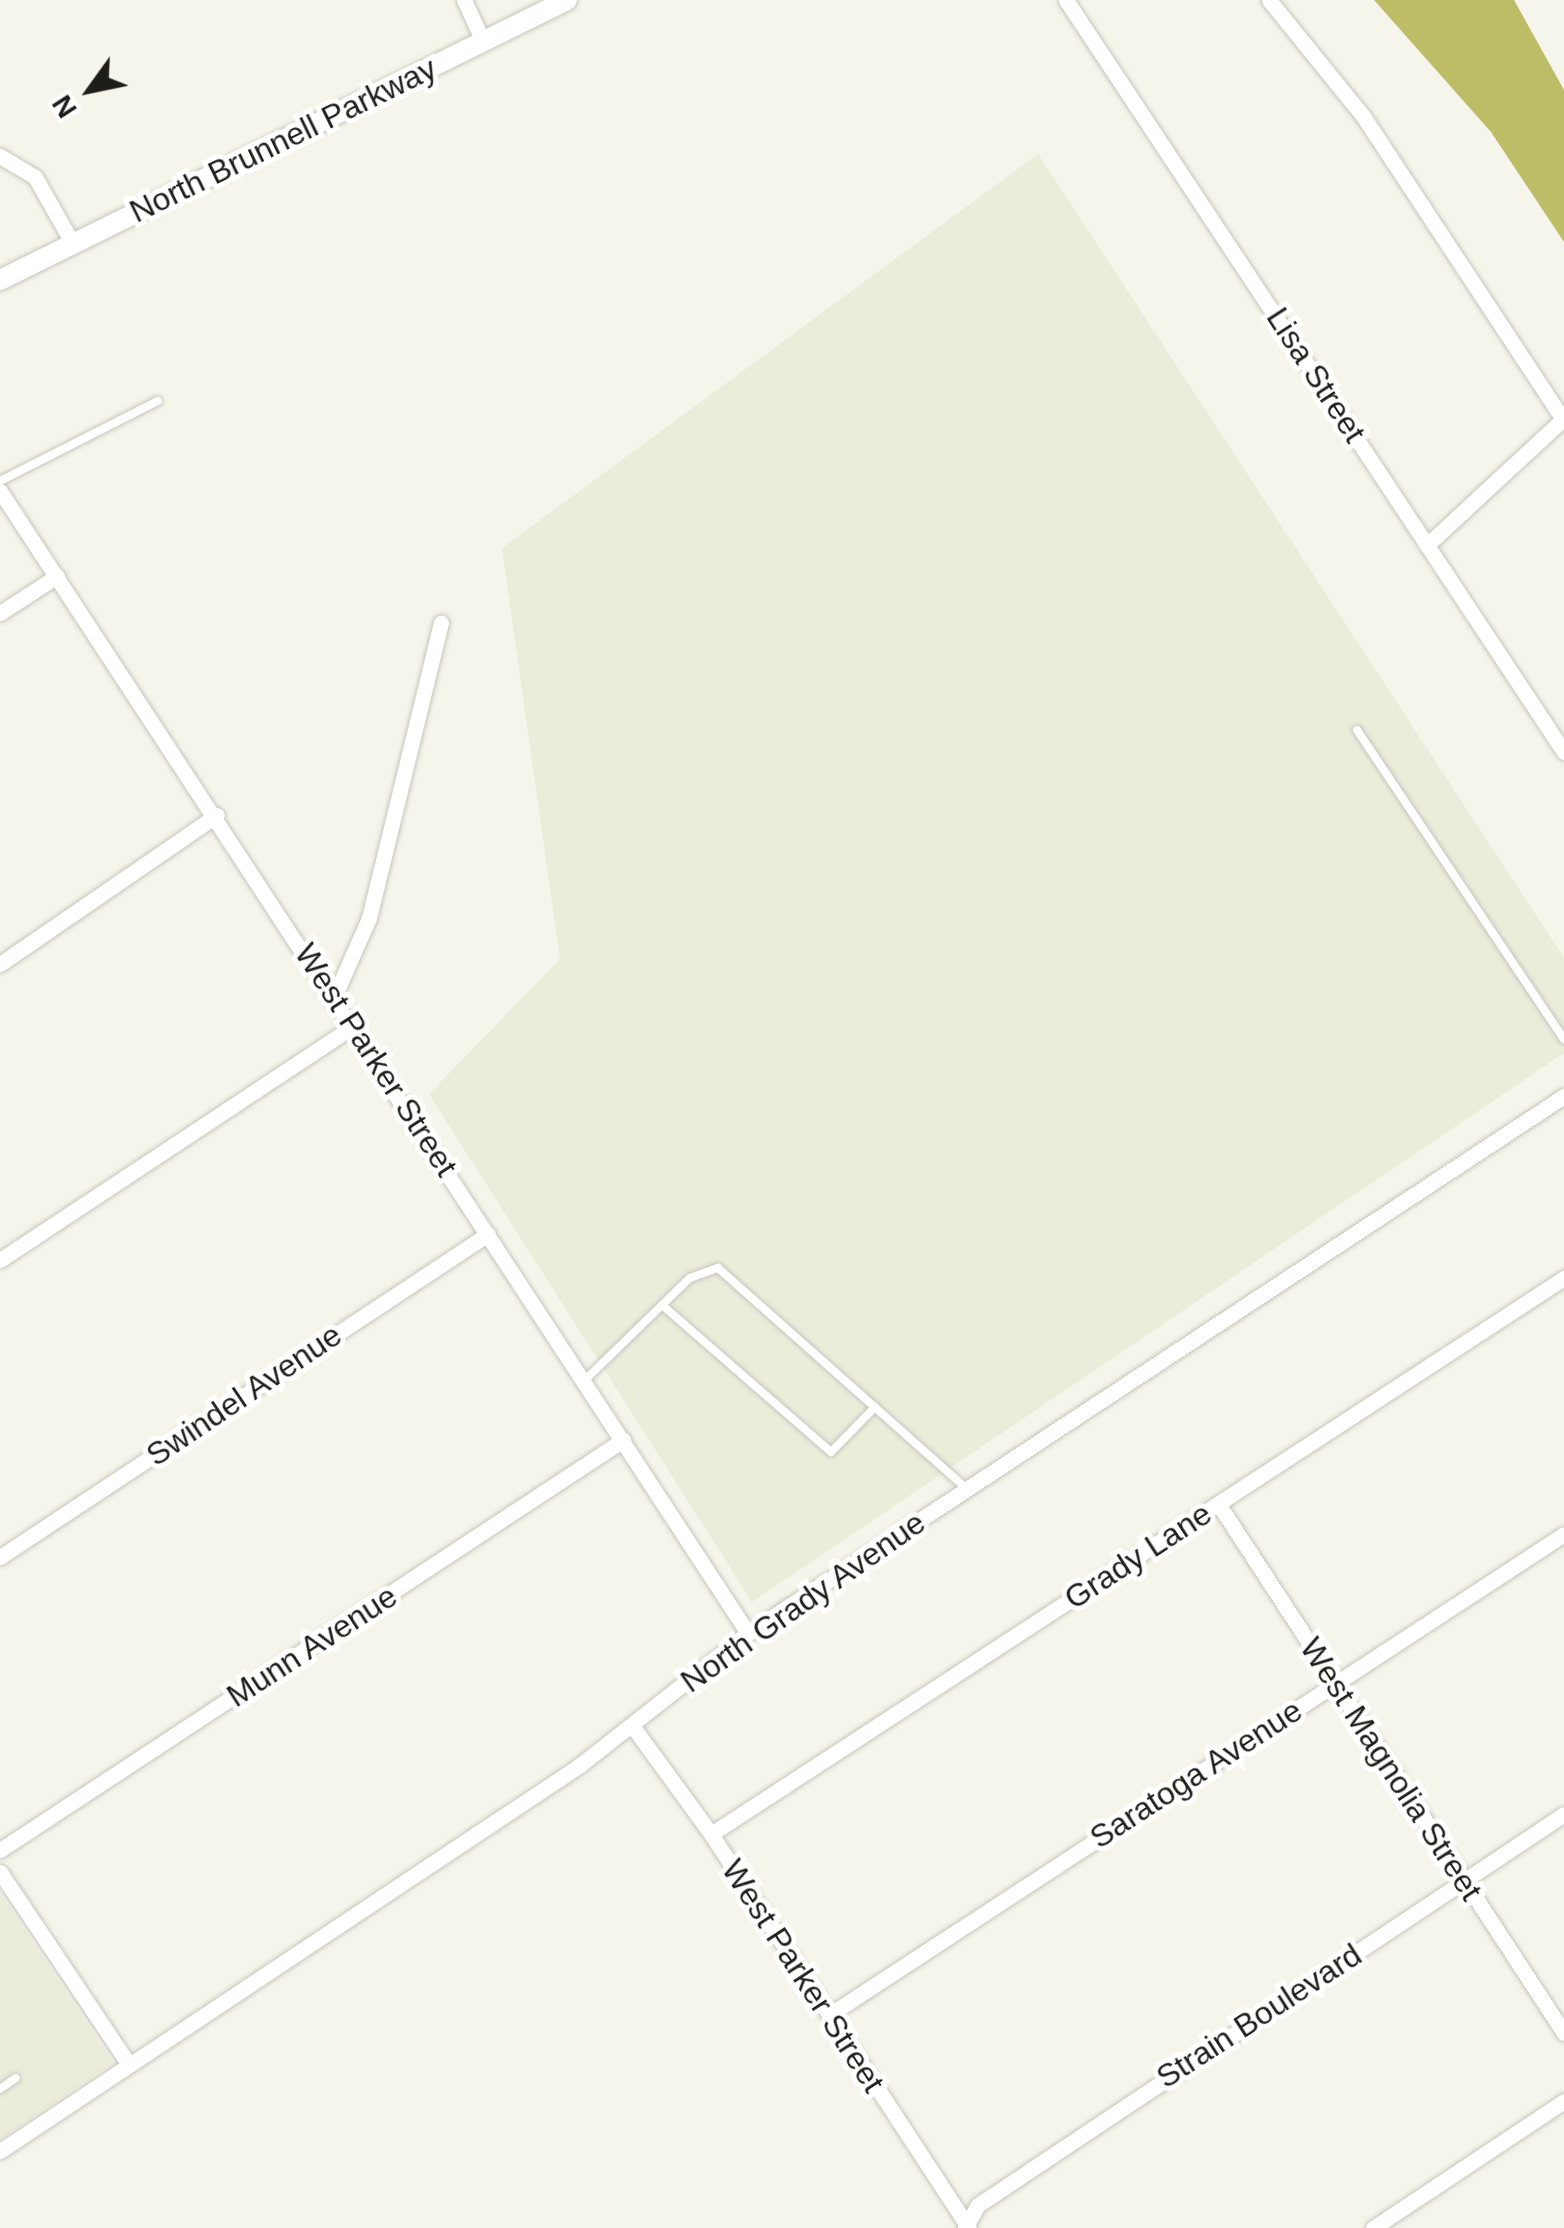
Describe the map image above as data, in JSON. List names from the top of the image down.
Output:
{
  "streets": {
    "street": [
      "North Brunnell Parkway",
      "Lisa Street",
      "West Parker Street",
      "Swindel Avenue",
      "Grady Lane",
      "North Grady Avenue",
      "Munn Avenue",
      "West Magnolia Street",
      "Saratoga Avenue",
      "Strain Boulevard"
    ]
  },
  "crossings": [
    ["West Parker Street", "Swindel Avenue"],
    ["West Parker Street", "Grady Lane"],
    ["West Parker Street", "North Grady Avenue"],
    ["West Parker Street", "Munn Avenue"],
    ["West Parker Street", "Saratoga Avenue"],
    ["West Parker Street", "Strain Boulevard"],
    ["Grady Lane", "West Magnolia Street"],
    ["West Magnolia Street", "Saratoga Avenue"],
    ["West Magnolia Street", "Strain Boulevard"]
  ],
  "north": "bottom left"
}
